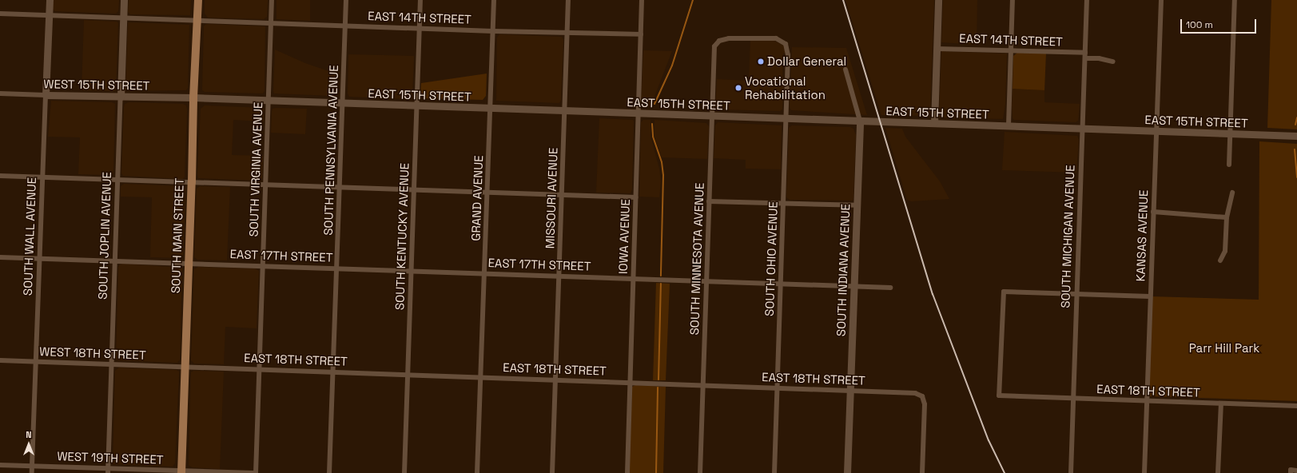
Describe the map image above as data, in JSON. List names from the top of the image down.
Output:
{
  "streets": {
    "main road": [
      "WEST 15TH STREET",
      "EAST 15TH STREET",
      "SOUTH JOPLIN AVENUE",
      "SOUTH MAIN STREET",
      "SOUTH WALL AVENUE",
      "SOUTH INDIANA AVENUE"
    ],
    "street": [
      "EAST 14TH STREET",
      "SOUTH PENNSYLVANIA AVENUE",
      "SOUTH VIRGINIA AVENUE",
      "GRAND AVENUE",
      "MISSOURI AVENUE",
      "KANSAS AVENUE",
      "SOUTH KENTUCKY AVENUE",
      "IOWA AVENUE",
      "SOUTH MICHIGAN AVENUE",
      "EAST 17TH STREET",
      "SOUTH MINNESOTA AVENUE",
      "SOUTH OHIO AVENUE",
      "WEST 18TH STREET",
      "EAST 18TH STREET",
      "WEST 19TH STREET"
    ]
  },
  "crossings": [
    ["EAST 14TH STREET", "SOUTH PENNSYLVANIA AVENUE"],
    ["EAST 14TH STREET", "SOUTH VIRGINIA AVENUE"],
    ["EAST 14TH STREET", "GRAND AVENUE"],
    ["EAST 14TH STREET", "MISSOURI AVENUE"],
    ["EAST 14TH STREET", "SOUTH JOPLIN AVENUE"],
    ["EAST 14TH STREET", "SOUTH MAIN STREET"],
    ["EAST 14TH STREET", "SOUTH WALL AVENUE"],
    ["EAST 14TH STREET", "SOUTH KENTUCKY AVENUE"],
    ["EAST 14TH STREET", "IOWA AVENUE"],
    ["EAST 14TH STREET", "SOUTH MICHIGAN AVENUE"],
    ["WEST 15TH STREET", "EAST 15TH STREET"],
    ["WEST 15TH STREET", "SOUTH JOPLIN AVENUE"],
    ["WEST 15TH STREET", "SOUTH MAIN STREET"],
    ["WEST 15TH STREET", "SOUTH WALL AVENUE"],
    ["EAST 15TH STREET", "SOUTH PENNSYLVANIA AVENUE"],
    ["EAST 15TH STREET", "SOUTH VIRGINIA AVENUE"],
    ["EAST 15TH STREET", "GRAND AVENUE"],
    ["EAST 15TH STREET", "MISSOURI AVENUE"],
    ["EAST 15TH STREET", "SOUTH MAIN STREET"],
    ["EAST 15TH STREET", "KANSAS AVENUE"],
    ["EAST 15TH STREET", "SOUTH KENTUCKY AVENUE"],
    ["EAST 15TH STREET", "IOWA AVENUE"],
    ["EAST 15TH STREET", "SOUTH MICHIGAN AVENUE"],
    ["EAST 15TH STREET", "SOUTH MINNESOTA AVENUE"],
    ["EAST 15TH STREET", "SOUTH OHIO AVENUE"],
    ["EAST 15TH STREET", "SOUTH INDIANA AVENUE"],
    ["SOUTH PENNSYLVANIA AVENUE", "EAST 17TH STREET"],
    ["SOUTH PENNSYLVANIA AVENUE", "EAST 18TH STREET"],
    ["SOUTH VIRGINIA AVENUE", "EAST 17TH STREET"],
    ["SOUTH VIRGINIA AVENUE", "EAST 18TH STREET"],
    ["GRAND AVENUE", "EAST 17TH STREET"],
    ["GRAND AVENUE", "EAST 18TH STREET"],
    ["MISSOURI AVENUE", "EAST 17TH STREET"],
    ["MISSOURI AVENUE", "EAST 18TH STREET"],
    ["SOUTH JOPLIN AVENUE", "EAST 17TH STREET"],
    ["SOUTH JOPLIN AVENUE", "WEST 18TH STREET"],
    ["SOUTH JOPLIN AVENUE", "WEST 19TH STREET"],
    ["SOUTH MAIN STREET", "EAST 17TH STREET"],
    ["SOUTH MAIN STREET", "WEST 18TH STREET"],
    ["SOUTH MAIN STREET", "EAST 18TH STREET"],
    ["SOUTH MAIN STREET", "WEST 19TH STREET"],
    ["KANSAS AVENUE", "EAST 18TH STREET"],
    ["SOUTH WALL AVENUE", "EAST 17TH STREET"],
    ["SOUTH WALL AVENUE", "WEST 18TH STREET"],
    ["SOUTH WALL AVENUE", "WEST 19TH STREET"],
    ["SOUTH KENTUCKY AVENUE", "EAST 17TH STREET"],
    ["SOUTH KENTUCKY AVENUE", "EAST 18TH STREET"],
    ["IOWA AVENUE", "EAST 17TH STREET"],
    ["IOWA AVENUE", "EAST 18TH STREET"],
    ["SOUTH MICHIGAN AVENUE", "EAST 18TH STREET"],
    ["EAST 17TH STREET", "SOUTH MINNESOTA AVENUE"],
    ["EAST 17TH STREET", "SOUTH OHIO AVENUE"],
    ["EAST 17TH STREET", "SOUTH INDIANA AVENUE"],
    ["SOUTH MINNESOTA AVENUE", "SOUTH OHIO AVENUE"],
    ["SOUTH MINNESOTA AVENUE", "EAST 18TH STREET"],
    ["SOUTH OHIO AVENUE", "EAST 18TH STREET"],
    ["SOUTH INDIANA AVENUE", "EAST 18TH STREET"],
    ["WEST 18TH STREET", "EAST 18TH STREET"]
  ],
  "parks": ["Parr Hill Park"],
  "places": ["Dollar General", "Vocational Rehabilitation"],
  "scale_bar": "100 m",
  "north": "top"
}
